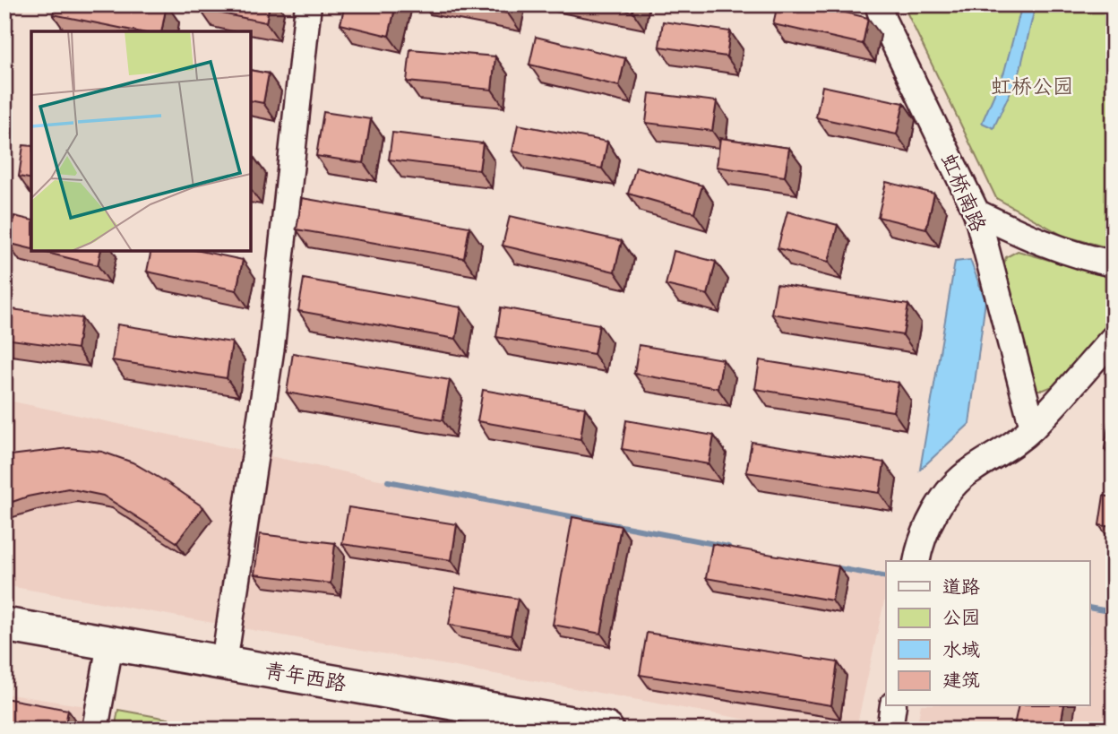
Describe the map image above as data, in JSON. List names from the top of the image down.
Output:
{
  "streets": {
    "main road": ["青年西路"],
    "street": ["虹桥南路"]
  },
  "parks": ["虹桥公园"],
  "legend": [
    "道路",
    "公园",
    "水域",
    "建筑"
  ]
}
